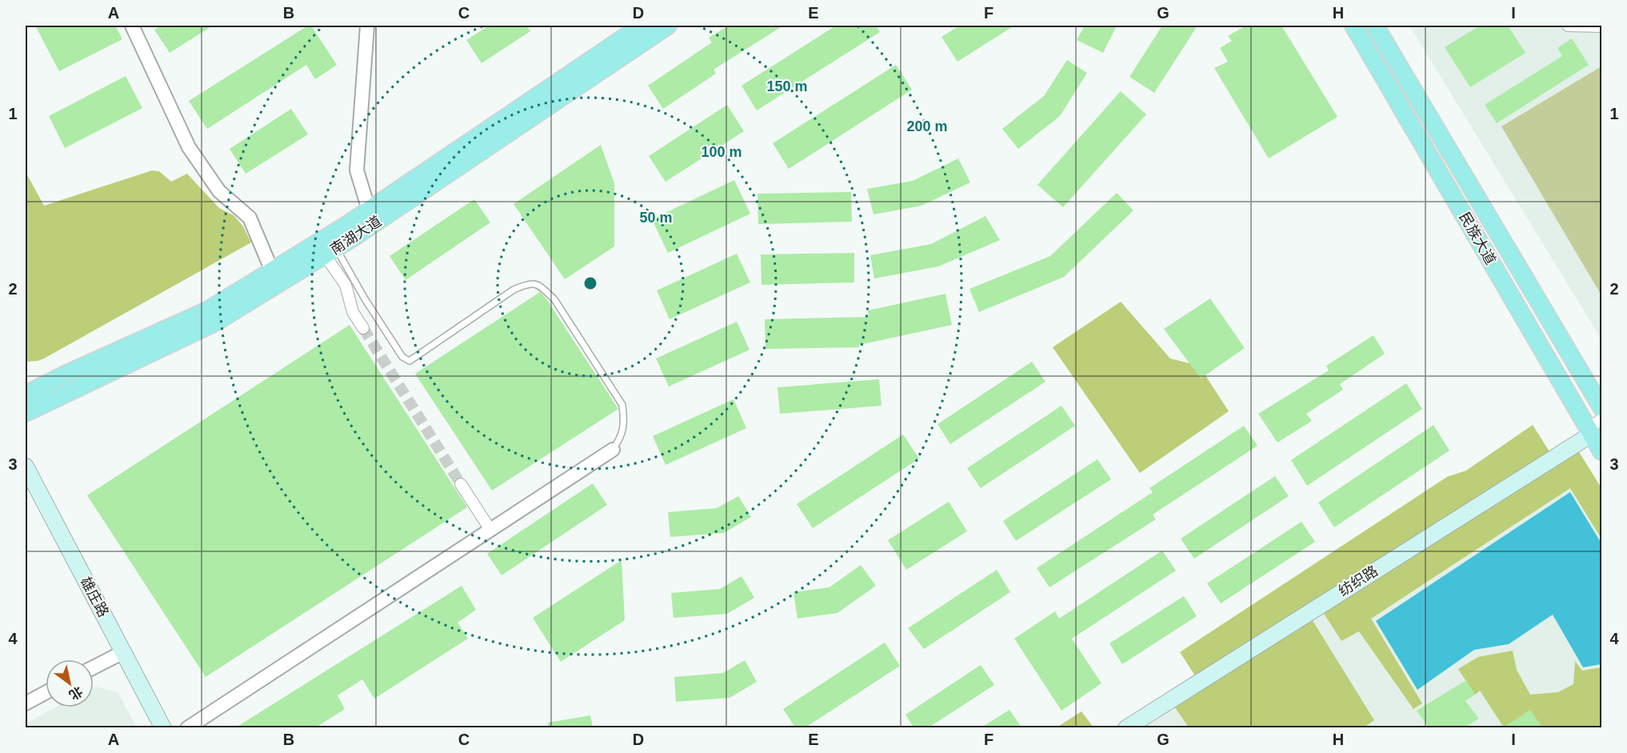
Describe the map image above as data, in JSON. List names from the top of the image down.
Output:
{
  "streets": {
    "main road": [
      "南湖大道",
      "民族大道",
      "纺织路",
      "雄庄路"
    ]
  },
  "crossings": [
    ["民族大道", "纺织路"]
  ],
  "north": "bottom right",
  "grid": {
    "columns": [
      "A",
      "B",
      "C",
      "D",
      "E",
      "F",
      "G",
      "H",
      "I"
    ],
    "rows": [
      "1",
      "2",
      "3",
      "4"
    ]
  },
  "rings": [
    "150 m",
    "200 m",
    "100 m",
    "50 m"
  ]
}
